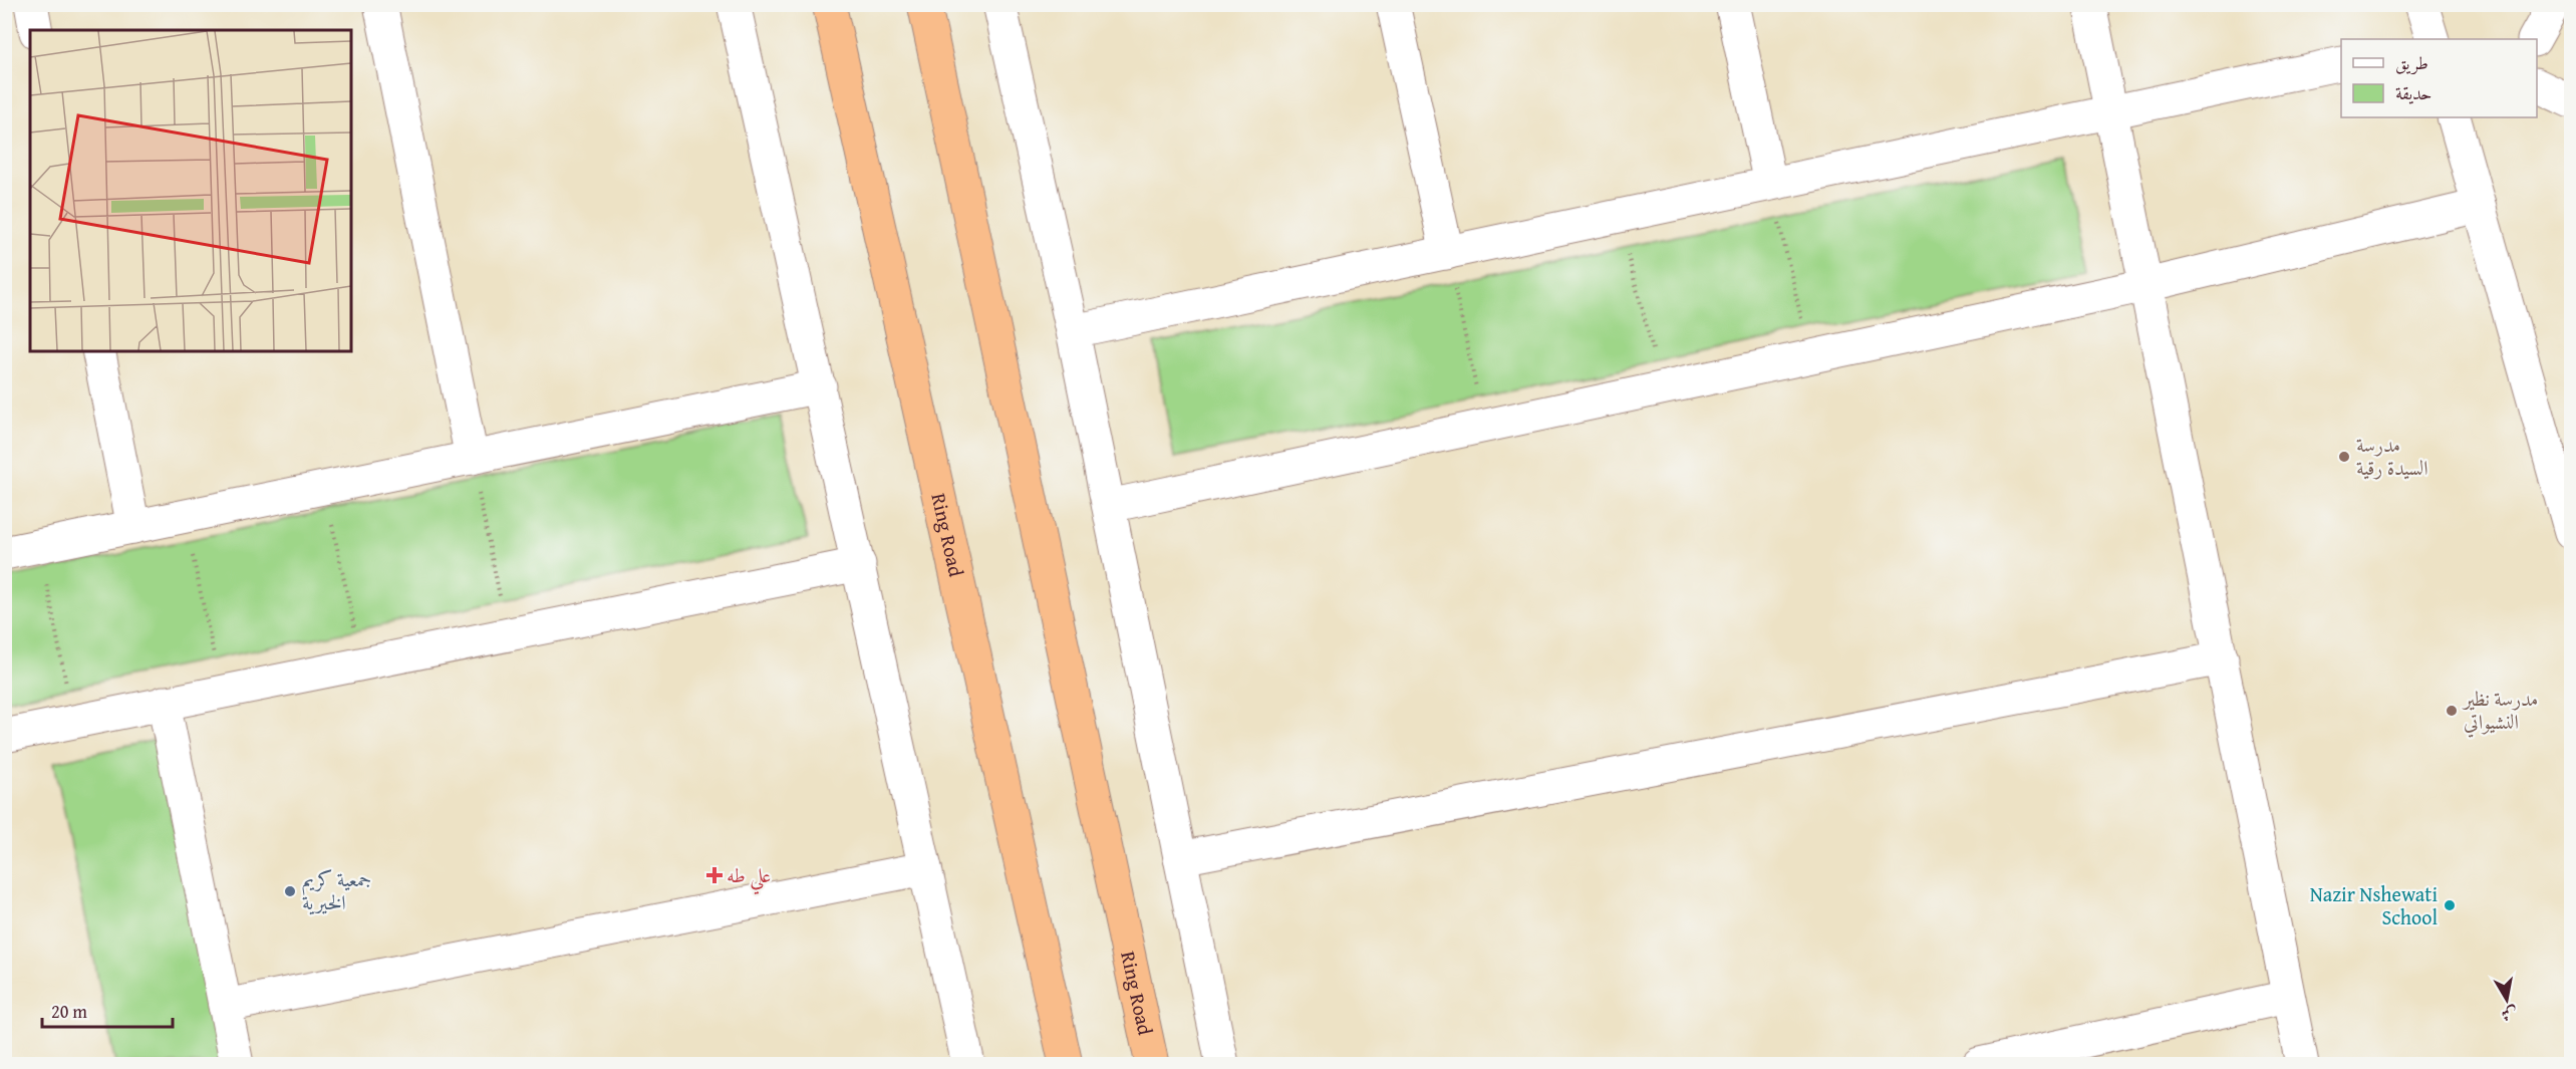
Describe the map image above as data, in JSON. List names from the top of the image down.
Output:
{
  "streets": {
    "highway": ["Ring Road"]
  },
  "places": {
    "other": [
      "مدرسة السيدة رقية",
      "مدرسة نظير النشيواتي",
      "جمعية كريم الخيرية",
      "Nazir Nshewati School"
    ],
    "health": ["علي طه"]
  },
  "legend": ["طريق", "حديقة"],
  "scale_bar": "20 m",
  "north": "bottom"
}
